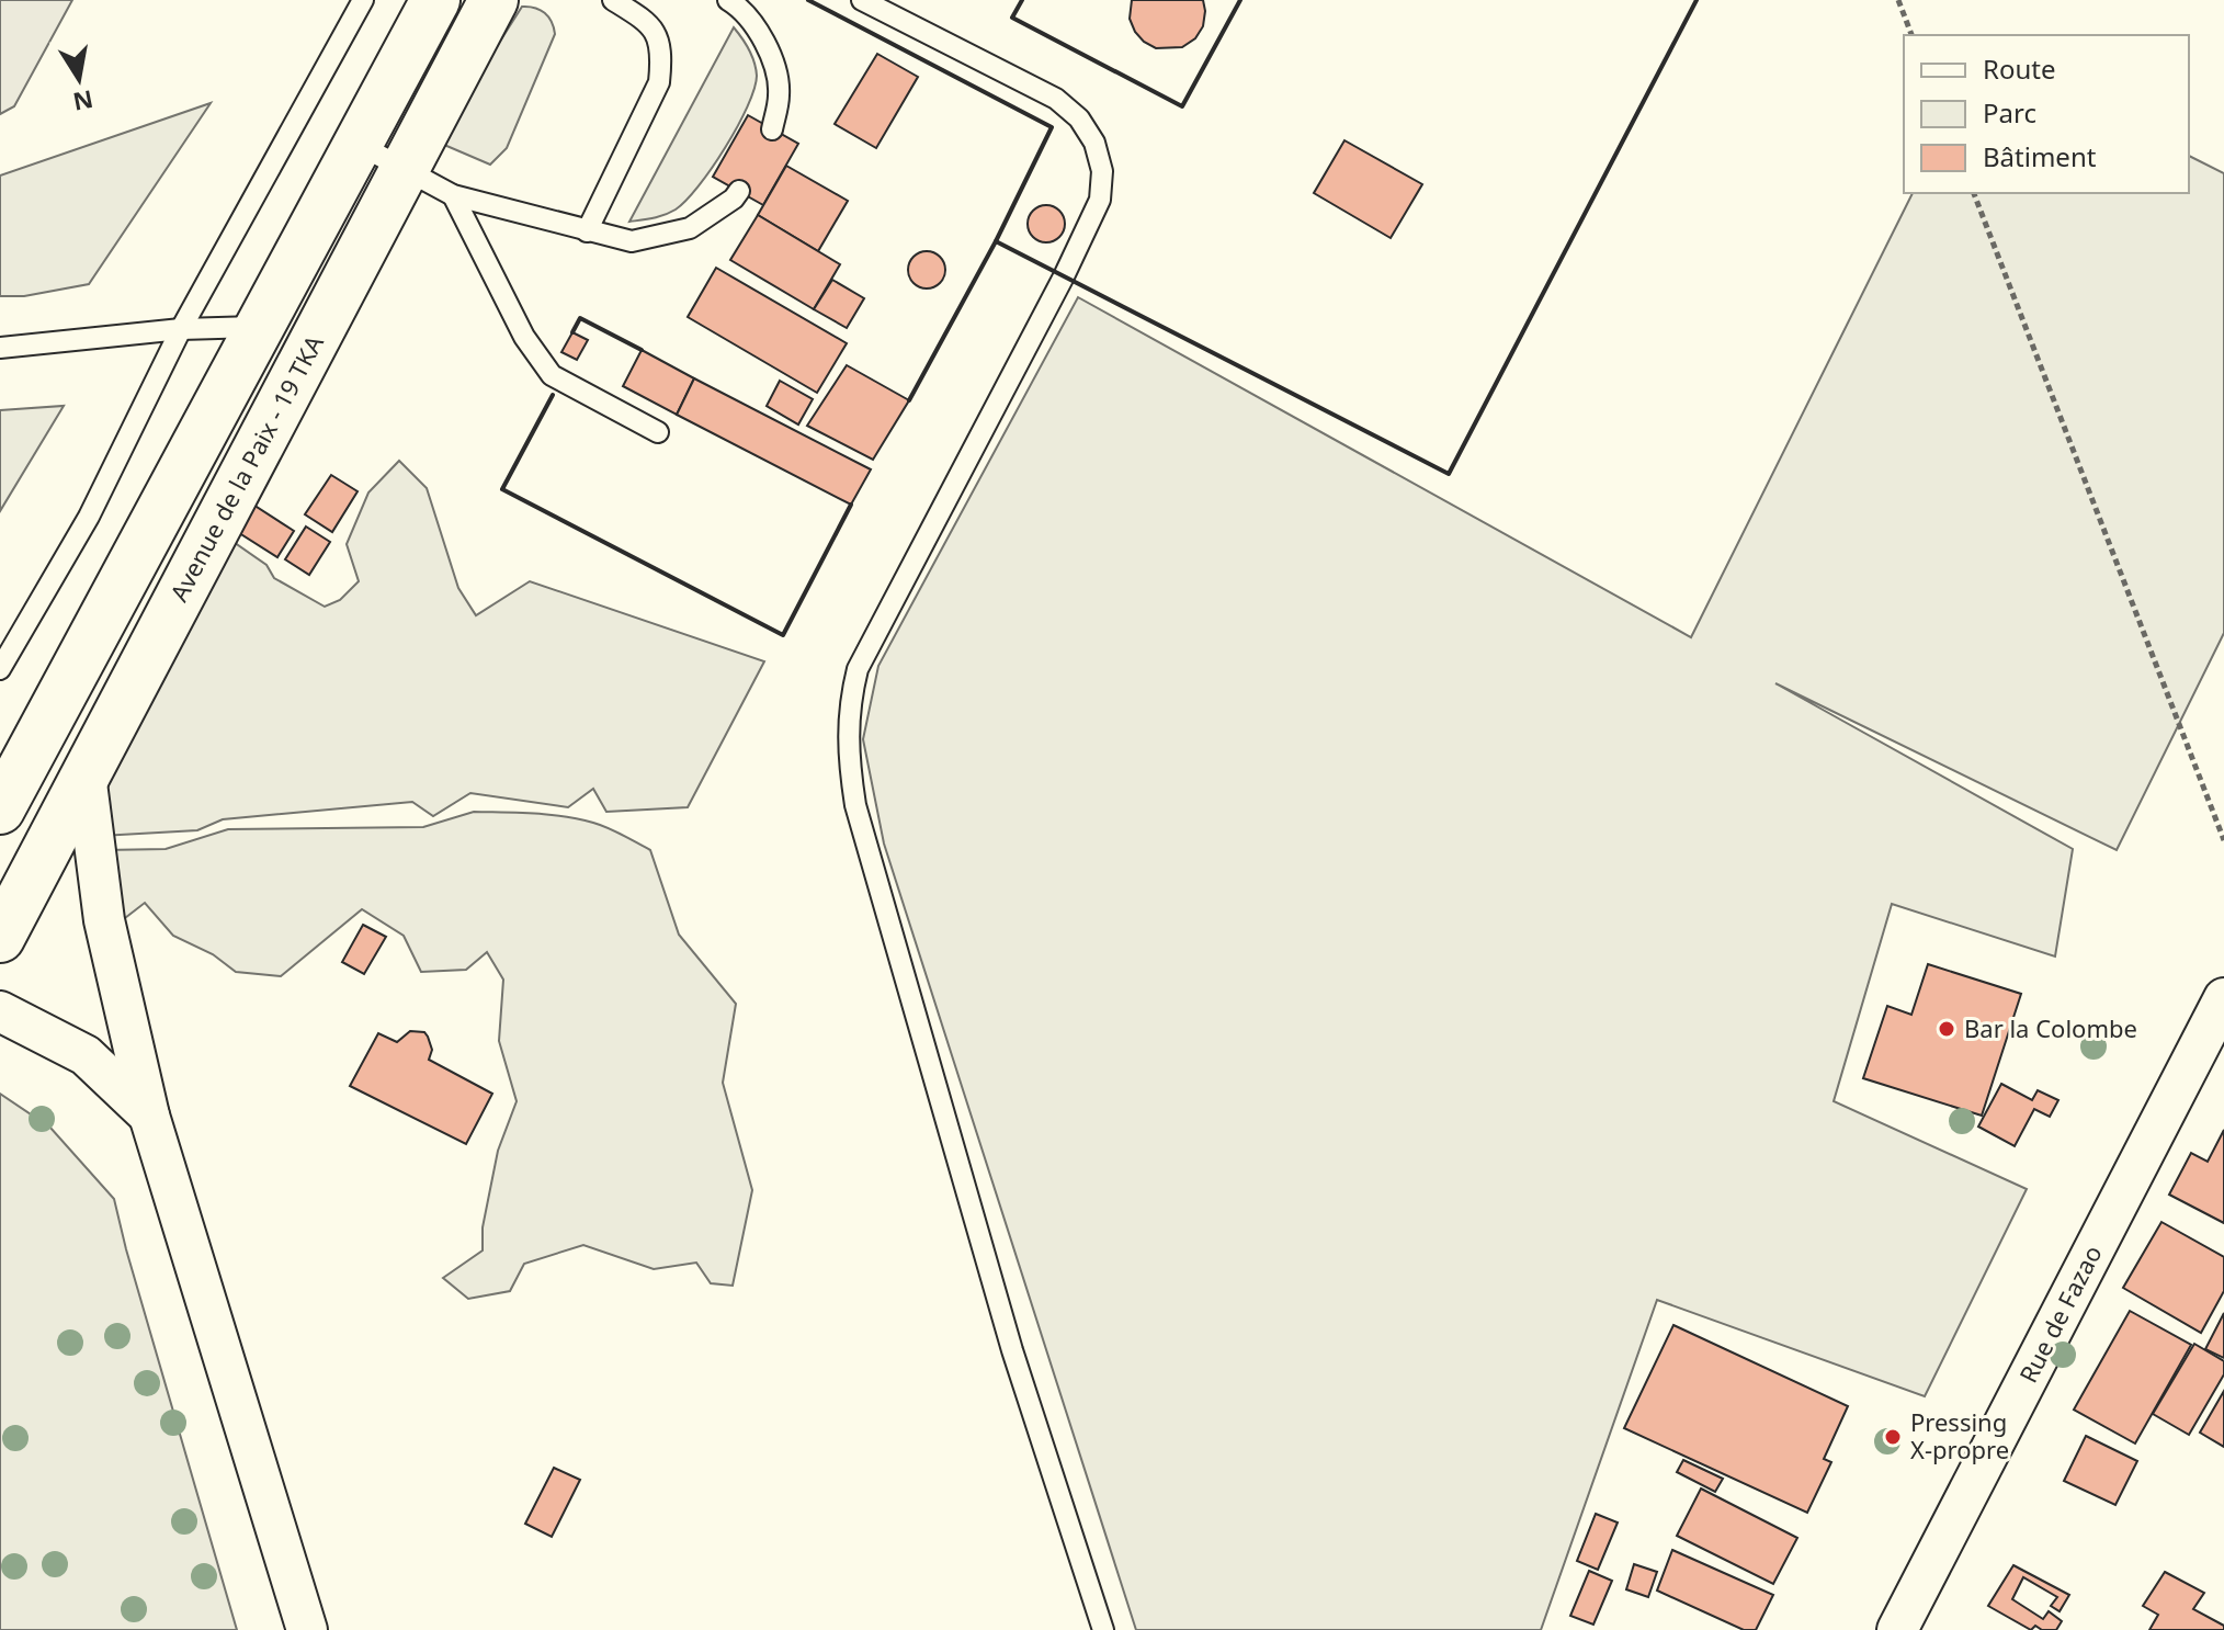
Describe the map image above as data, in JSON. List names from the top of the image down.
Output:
{
  "streets": {
    "main road": ["Avenue de la Paix - 19 TKA"],
    "street": ["Rue de Fazao"]
  },
  "places": ["Bar la Colombe", "Pressing X-propre"],
  "legend": ["Route", "Parc", "Bâtiment"],
  "north": "bottom"
}
